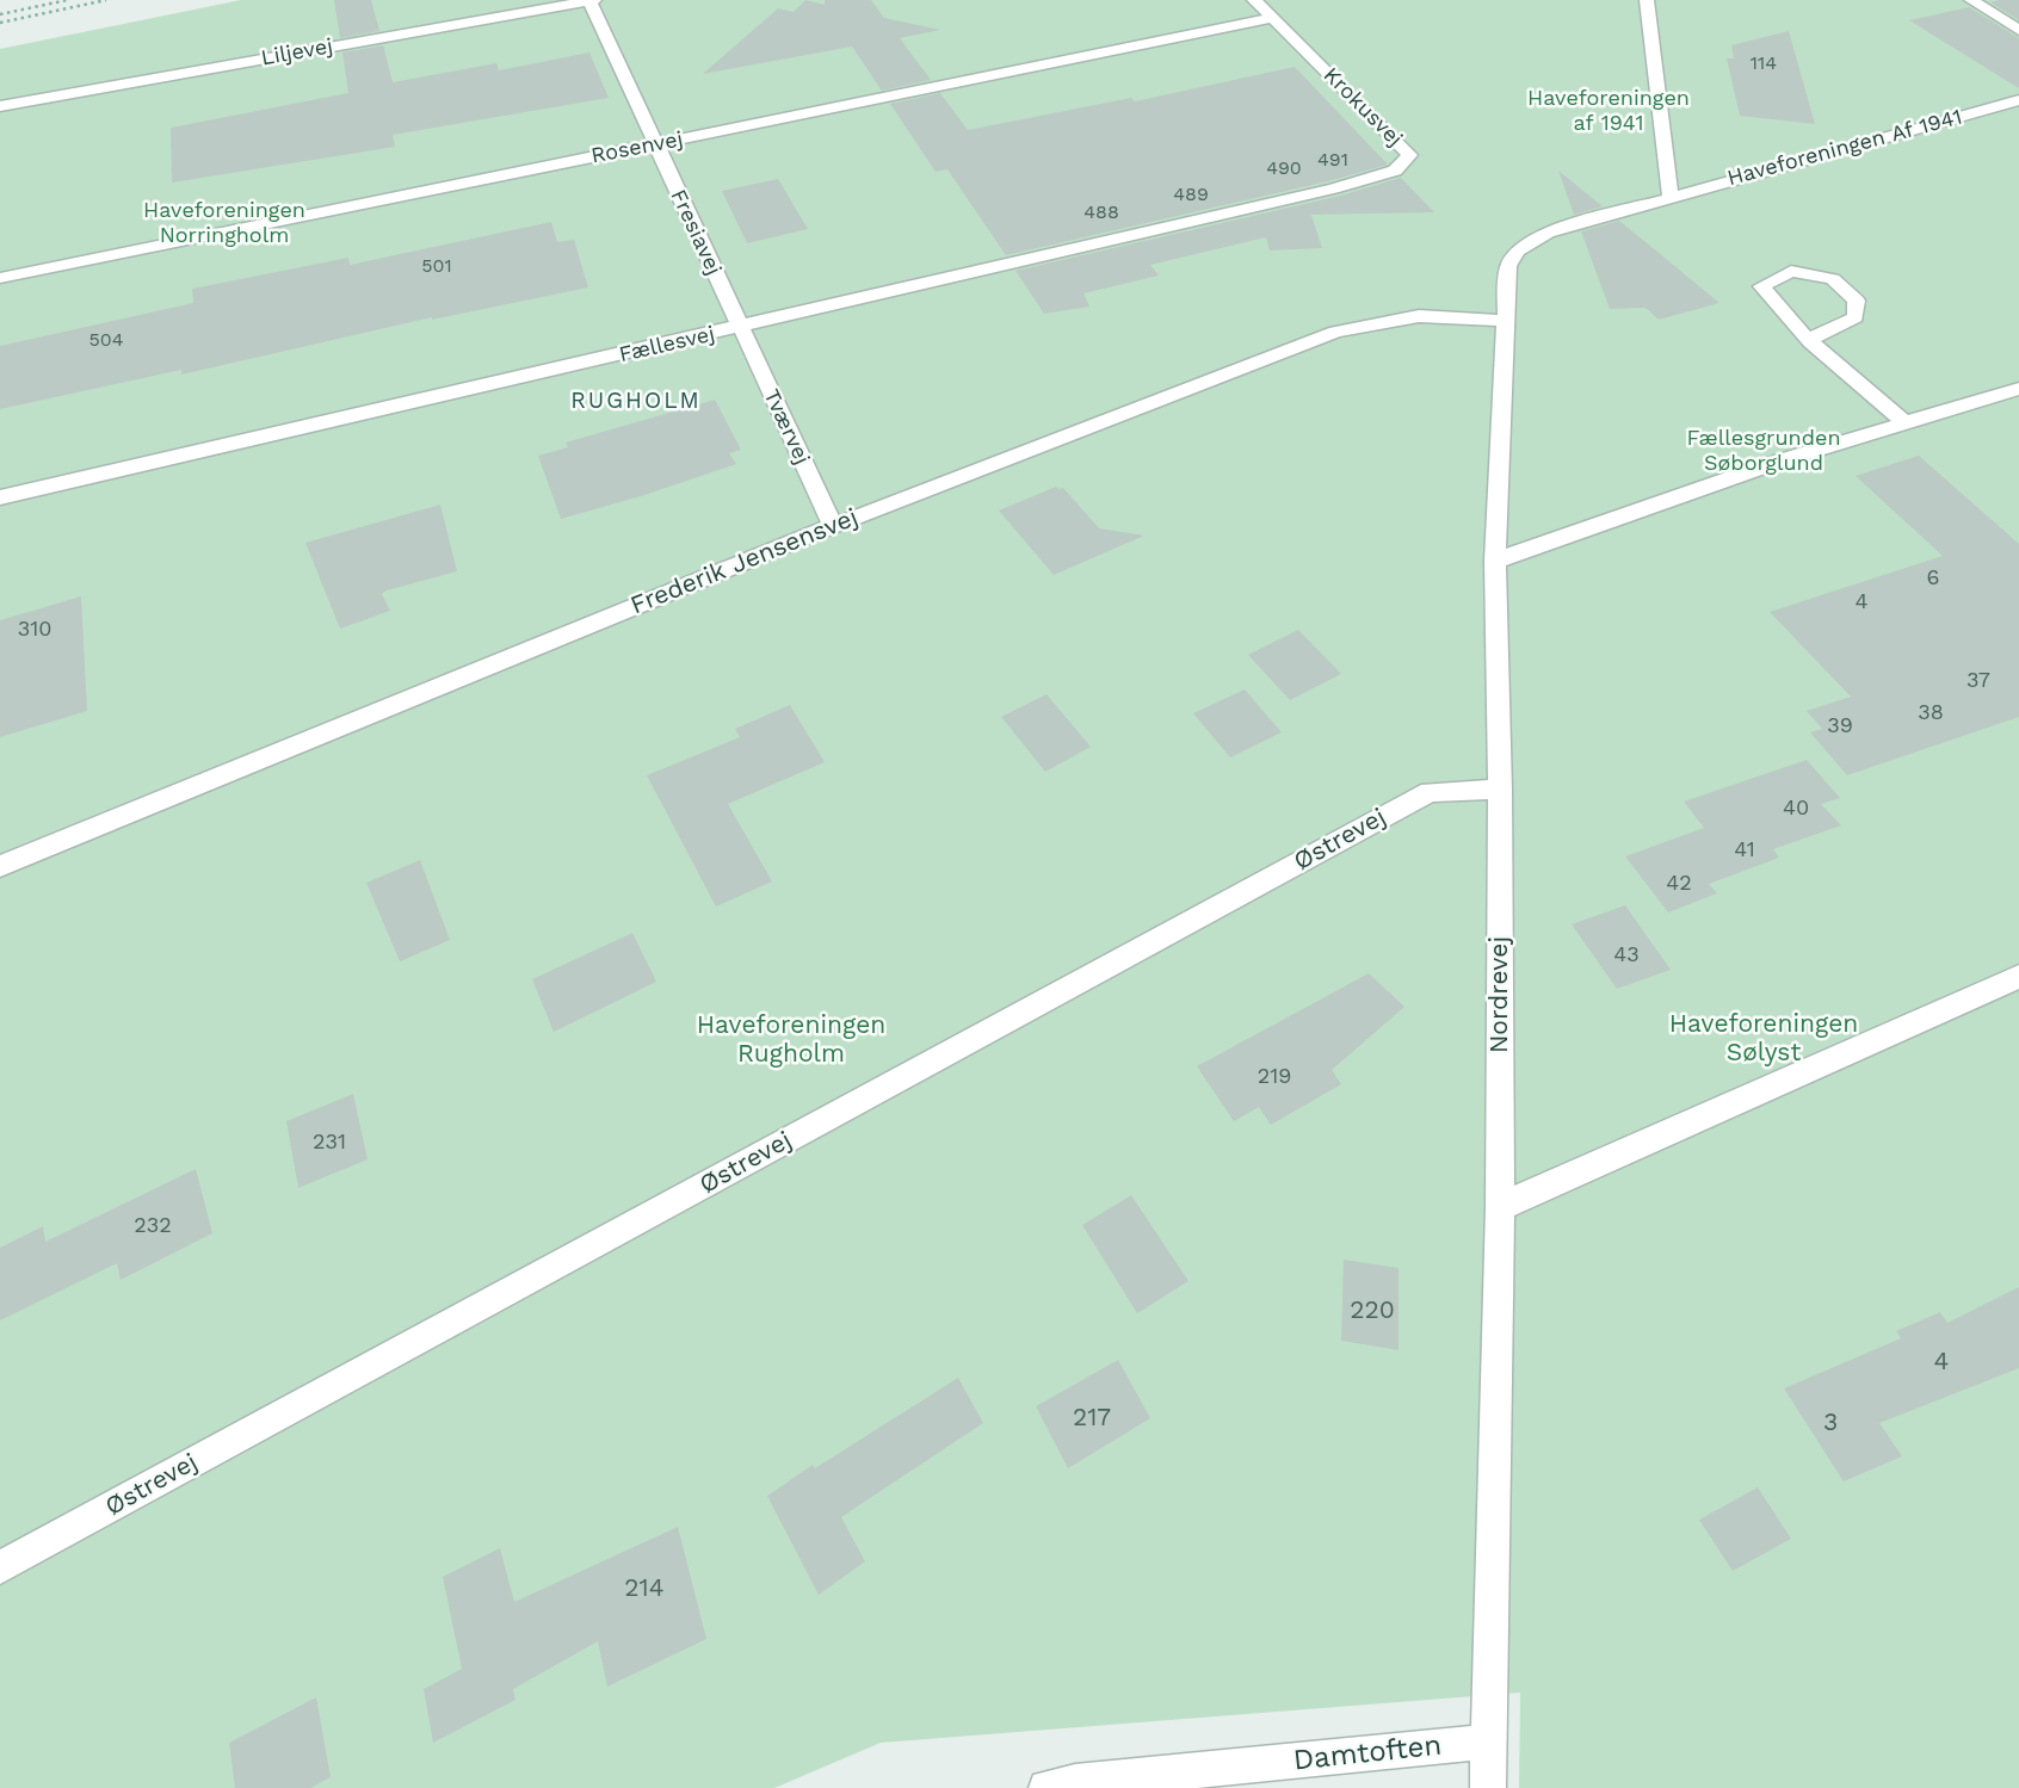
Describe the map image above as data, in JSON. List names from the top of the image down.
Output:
{
  "streets": {
    "street": [
      "Liljevej",
      "Krokusvej",
      "Rosenvej",
      "Haveforeningen Af 1941",
      "Fresiavej",
      "Fællesvej",
      "Tværvej",
      "Frederik Jensensvej",
      "Østrevej",
      "Nordrevej",
      "Damtoften"
    ]
  },
  "crossings": [
    ["Liljevej", "Fresiavej"],
    ["Krokusvej", "Rosenvej"],
    ["Krokusvej", "Fællesvej"],
    ["Rosenvej", "Fresiavej"],
    ["Haveforeningen Af 1941", "Nordrevej"],
    ["Fresiavej", "Fællesvej"],
    ["Fresiavej", "Tværvej"],
    ["Fællesvej", "Tværvej"],
    ["Tværvej", "Frederik Jensensvej"],
    ["Frederik Jensensvej", "Nordrevej"],
    ["Østrevej", "Nordrevej"],
    ["Nordrevej", "Damtoften"]
  ],
  "districts": ["RUGHOLM"],
  "parks": [
    "Haveforeningen af 1941",
    "Haveforeningen Norringholm",
    "Fællesgrunden Søborglund",
    "Haveforeningen Sølyst",
    "Haveforeningen Rugholm"
  ],
  "house_numbers": [
    "114",
    "491",
    "490",
    "489",
    "488",
    "501",
    "504",
    "6",
    "4",
    "310",
    "37",
    "38",
    "39",
    "40",
    "41",
    "42",
    "43",
    "219",
    "231",
    "232",
    "220",
    "4",
    "217",
    "3",
    "214"
  ]
}
